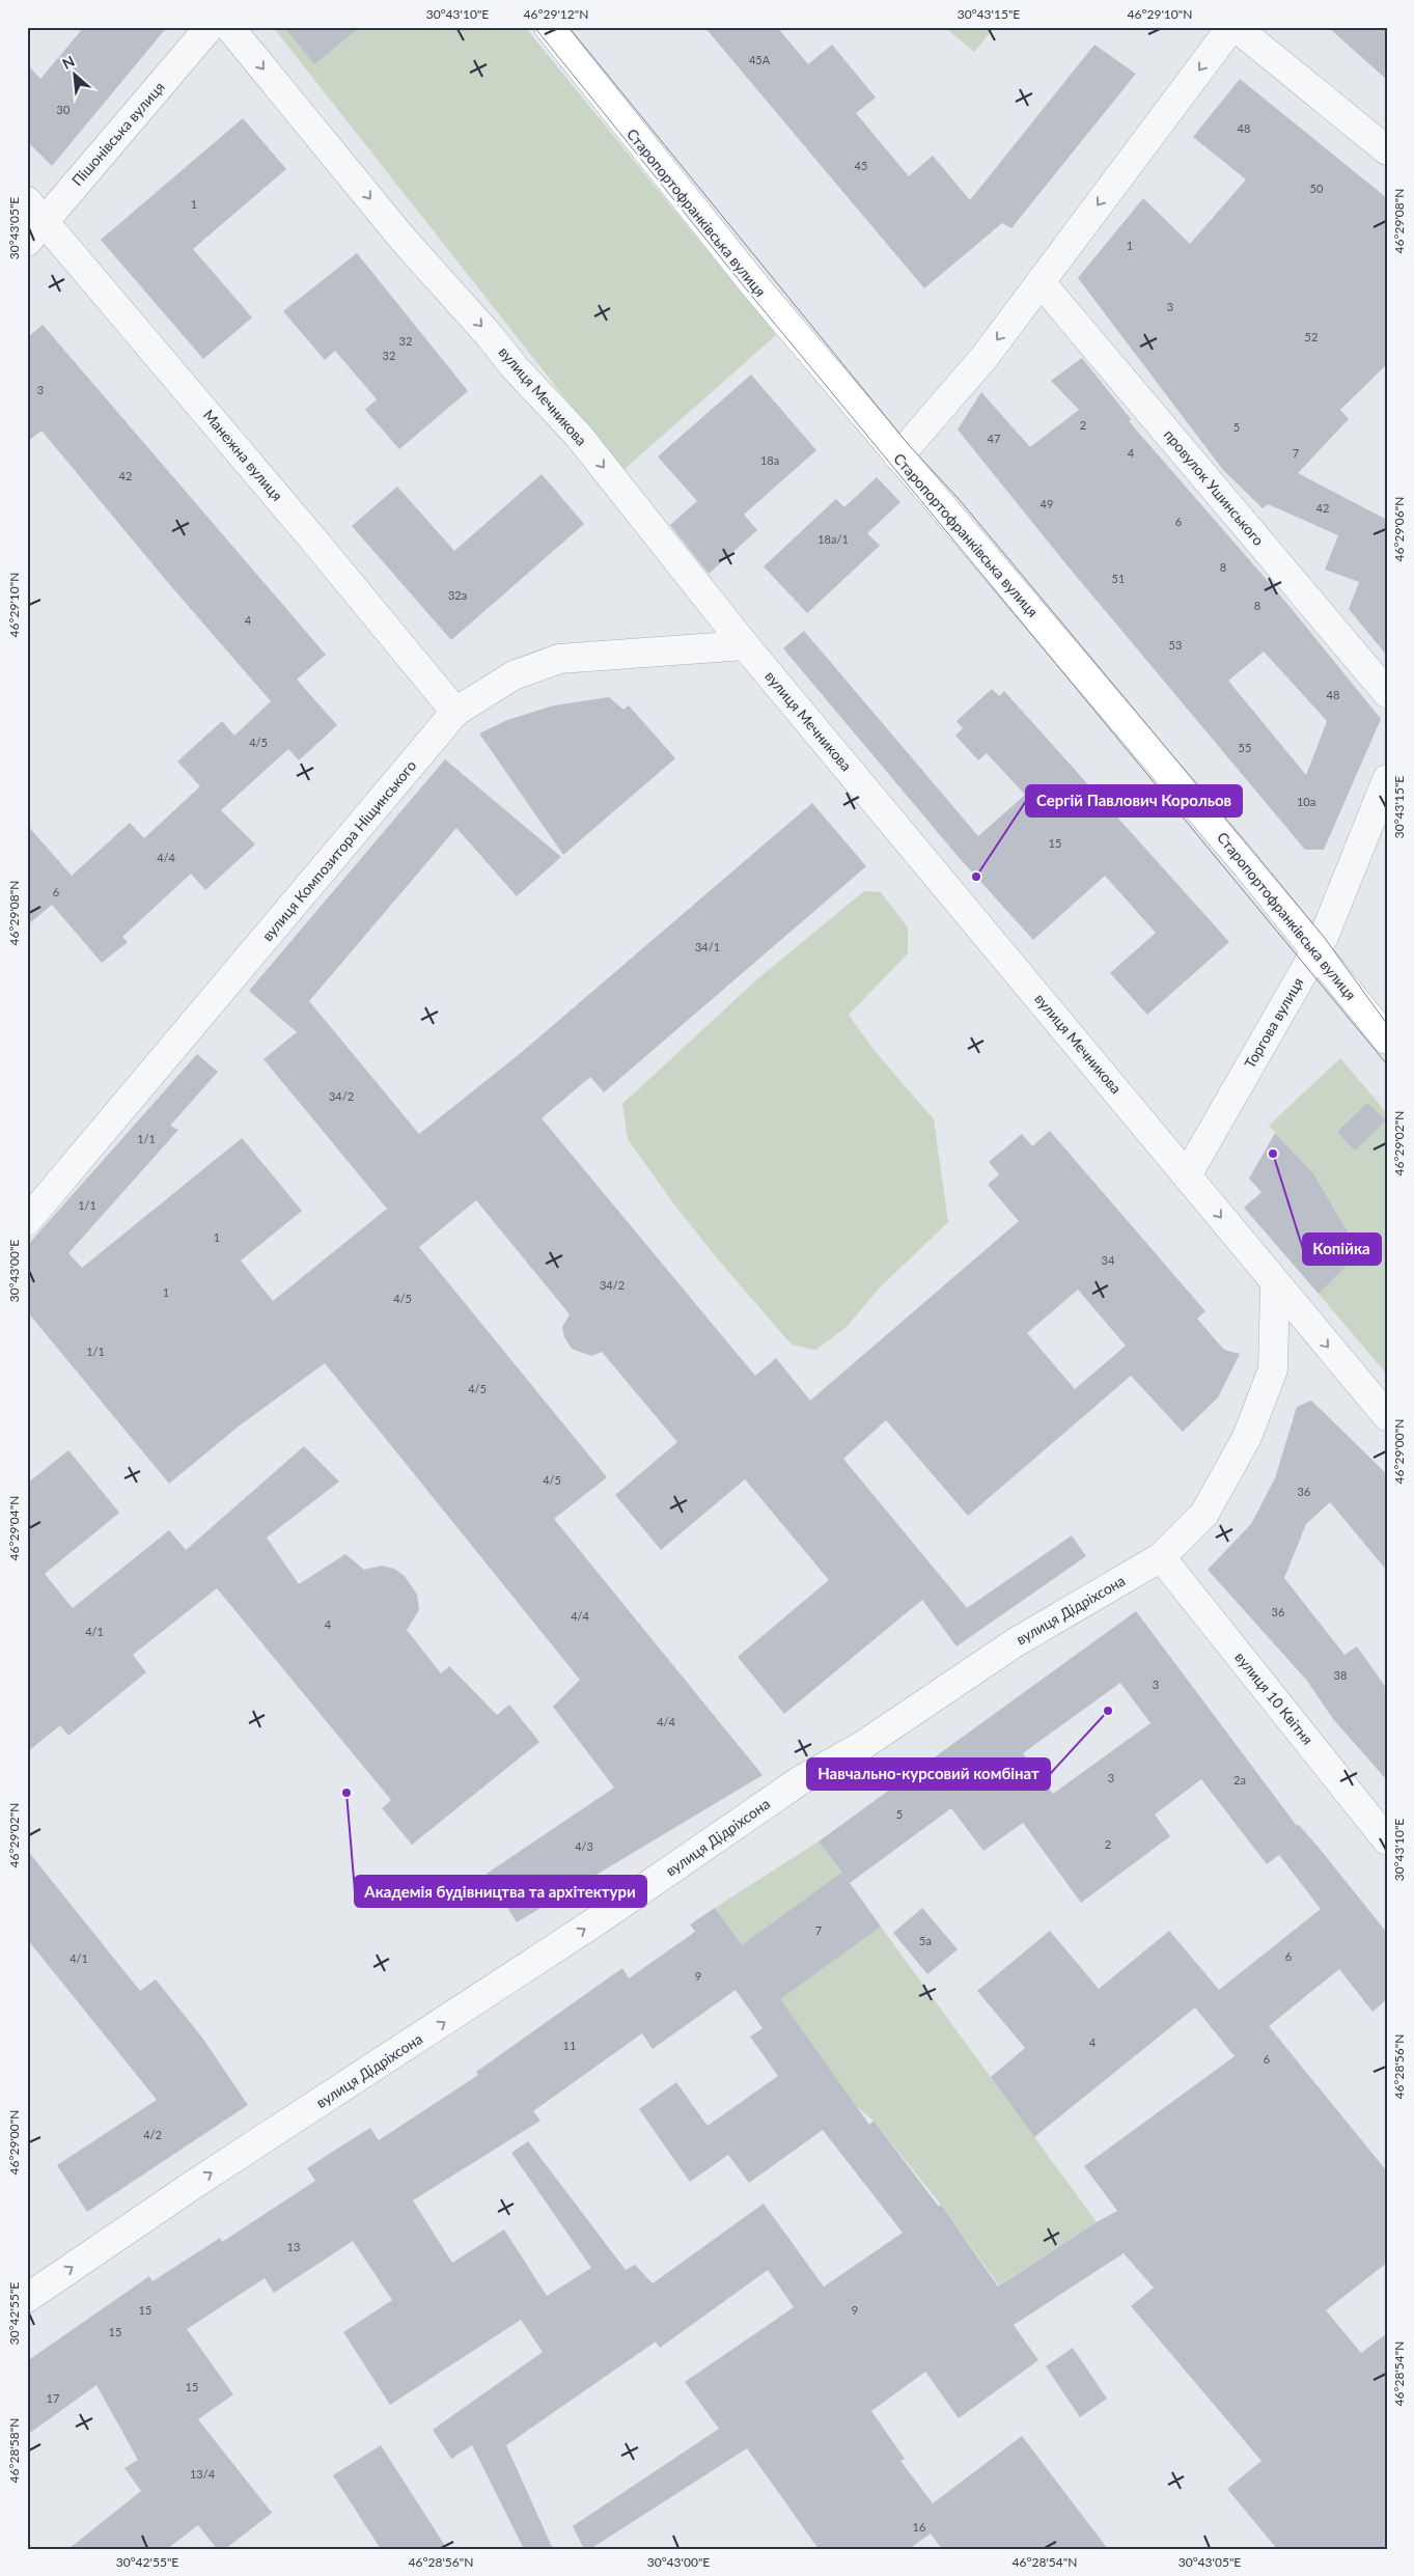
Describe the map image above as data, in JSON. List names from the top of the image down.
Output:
{
  "streets": {
    "main road": ["Старопортофранківська вулиця"],
    "street": [
      "Пішонівська вулиця",
      "вулиця Мечникова",
      "Манежна вулиця",
      "провулок Ушинського",
      "вулиця Композитора Ніщинського",
      "Торгова вулиця",
      "вулиця Дідріхсона",
      "вулиця 10 Квітня"
    ]
  },
  "crossings": [
    ["Пішонівська вулиця", "Манежна вулиця"],
    ["Старопортофранківська вулиця", "Торгова вулиця"],
    ["вулиця Мечникова", "вулиця Композитора Ніщинського"],
    ["вулиця Мечникова", "Торгова вулиця"],
    ["вулиця Мечникова", "вулиця Дідріхсона"],
    ["Манежна вулиця", "вулиця Композитора Ніщинського"],
    ["вулиця Дідріхсона", "вулиця 10 Квітня"]
  ],
  "one_way": ["вулиця Мечникова", "вулиця Дідріхсона"],
  "places": [
    "Сергій Павлович Корольов",
    "Копiйка",
    "Навчально-курсовий комбінат",
    "Академія будівництва та архітектури"
  ],
  "house_numbers": [
    "45А",
    "30",
    "48",
    "45",
    "50",
    "1",
    "1",
    "3",
    "52",
    "32",
    "32",
    "3",
    "2",
    "5",
    "47",
    "4",
    "7",
    "18а",
    "42",
    "49",
    "42",
    "6",
    "18а/1",
    "8",
    "51",
    "32а",
    "8",
    "4",
    "53",
    "48",
    "4/5",
    "55",
    "10а",
    "15",
    "4/4",
    "6",
    "34/1",
    "34/2",
    "1/1",
    "1/1",
    "1",
    "34",
    "34/2",
    "1",
    "4/5",
    "1/1",
    "4/5",
    "4/5",
    "36",
    "36",
    "4/4",
    "4",
    "4/1",
    "38",
    "3",
    "4/4",
    "3",
    "2а",
    "5",
    "2",
    "4/3",
    "7",
    "5а",
    "6",
    "4/1",
    "9",
    "4",
    "11",
    "6",
    "4/2",
    "13",
    "15",
    "9",
    "15",
    "15",
    "17",
    "13/4",
    "16"
  ],
  "north": "top left",
  "coordinates": [
    "30°43'10\"E",
    "46°29'12\"N",
    "30°43'15\"E",
    "46°29'10\"N",
    "46°29'08\"N",
    "30°43'05\"E",
    "46°29'06\"N",
    "46°29'02\"N",
    "30°43'00\"E",
    "46°29'00\"N",
    "46°29'04\"N",
    "46°28'56\"N",
    "30°42'55\"E",
    "46°28'54\"N",
    "46°28'58\"N"
  ]
}
